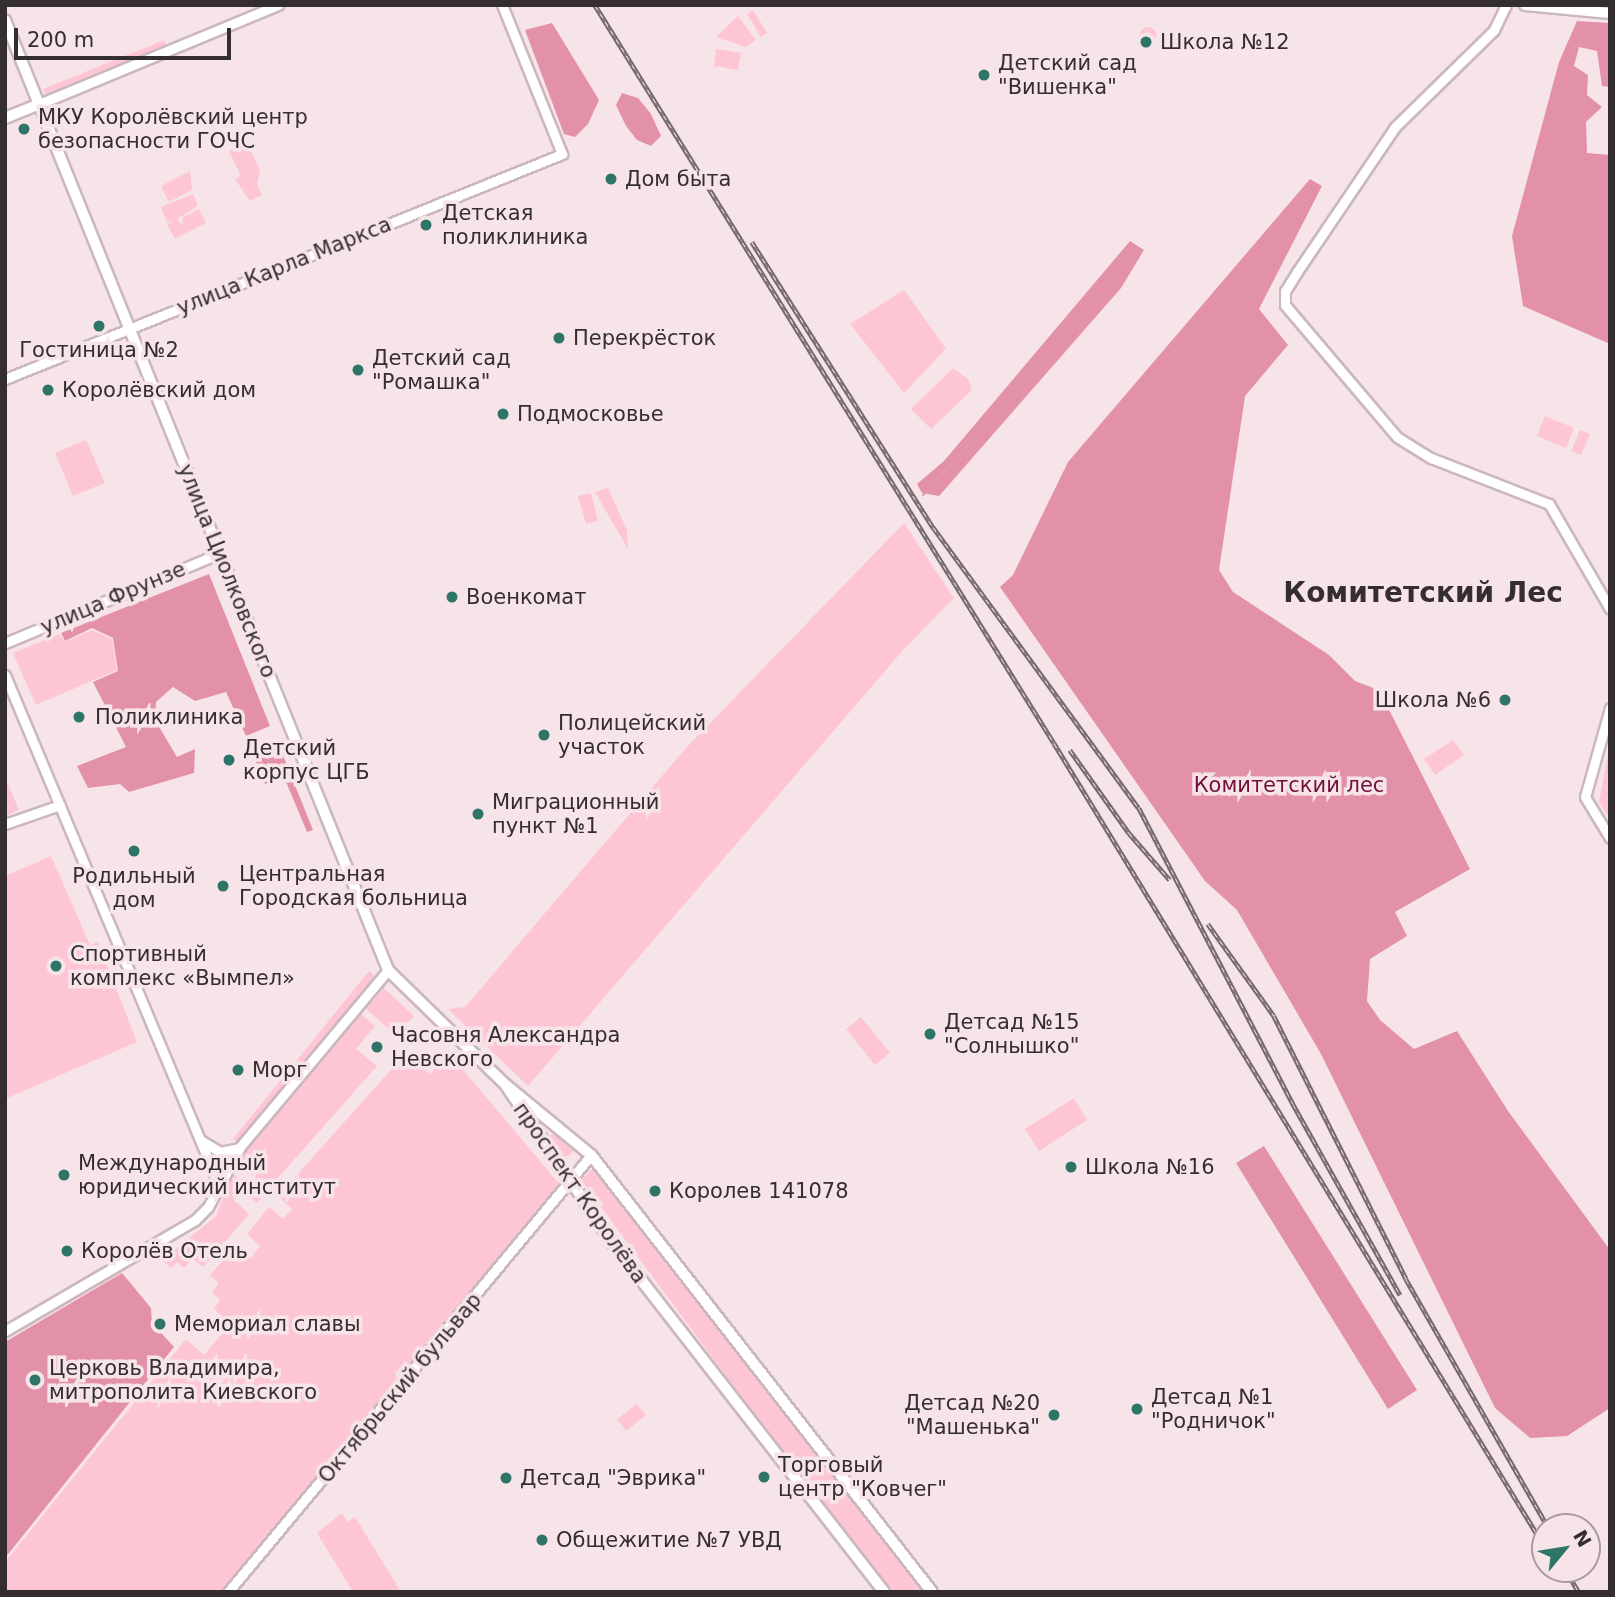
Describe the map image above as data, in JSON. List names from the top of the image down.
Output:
{
  "streets": {
    "main road": ["улица Циолковского", "проспект Королёва"],
    "street": ["улица Карла Маркса", "улица Фрунзе", "Октябрьский бульвар"]
  },
  "crossings": [
    ["улица Карла Маркса", "улица Циолковского"],
    ["улица Циолковского", "улица Фрунзе"],
    ["улица Циолковского", "проспект Королёва"],
    ["проспект Королёва", "Октябрьский бульвар"]
  ],
  "districts": ["Комитетский Лес"],
  "parks": ["Комитетский лес"],
  "places": [
    "Школа №12",
    "Детский сад \"Вишенка\"",
    "МКУ Королёвский центр безопасности ГОЧС",
    "Дом быта",
    "Детская поликлиника",
    "Гостиница №2",
    "Перекрёсток",
    "Детский сад \"Ромашка\"",
    "Королёвский дом",
    "Подмосковье",
    "Военкомат",
    "Школа №6",
    "Поликлиника",
    "Полицейский участок",
    "Детский корпус ЦГБ",
    "Миграционный пункт №1",
    "Родильный дом",
    "Центральная Городская больница",
    "Спортивный комплекс «Вымпел»",
    "Детсад №15 \"Солнышко\"",
    "Часовня Александра Невского",
    "Морг",
    "Школа №16",
    "Международный юридический институт",
    "Королев 141078",
    "Королёв Отель",
    "Мемориал славы",
    "Церковь Владимира, митрополита Киевского",
    "Детсад №1 \"Родничок\"",
    "Детсад №20 \"Машенька\"",
    "Торговый центр \"Ковчег\"",
    "Детсад \"Эврика\"",
    "Общежитие №7 УВД"
  ],
  "scale_bar": "200 m",
  "north": "top right"
}
